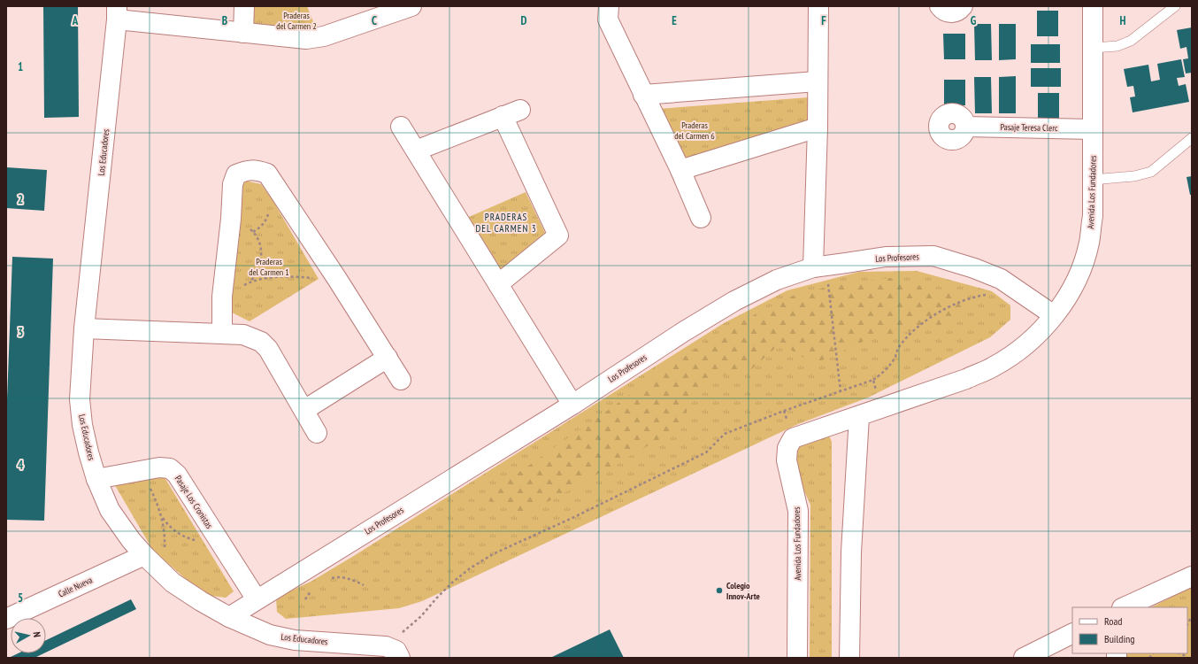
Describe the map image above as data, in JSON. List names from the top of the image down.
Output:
{
  "streets": {
    "street": [
      "Pasaje Teresa Clerc",
      "Los Educadores",
      "Avenida Los Fundadores",
      "Los Profesores",
      "Pasaje Los Cronistas",
      "Calle Nueva"
    ]
  },
  "crossings": [
    ["Pasaje Teresa Clerc", "Avenida Los Fundadores"],
    ["Los Educadores", "Los Profesores"],
    ["Los Educadores", "Pasaje Los Cronistas"],
    ["Los Educadores", "Calle Nueva"],
    ["Avenida Los Fundadores", "Los Profesores"],
    ["Los Profesores", "Pasaje Los Cronistas"]
  ],
  "districts": ["PRADERAS DEL CARMEN 3"],
  "parks": ["Praderas del Carmen 2", "Praderas del Carmen 6", "Praderas del Carmen 1"],
  "places": ["Colegio Innov-Arte"],
  "legend": ["Road", "Building"],
  "north": "right",
  "grid": {
    "columns": [
      "A",
      "B",
      "C",
      "D",
      "E",
      "F",
      "G",
      "H"
    ],
    "rows": [
      "1",
      "2",
      "3",
      "4",
      "5"
    ]
  }
}
